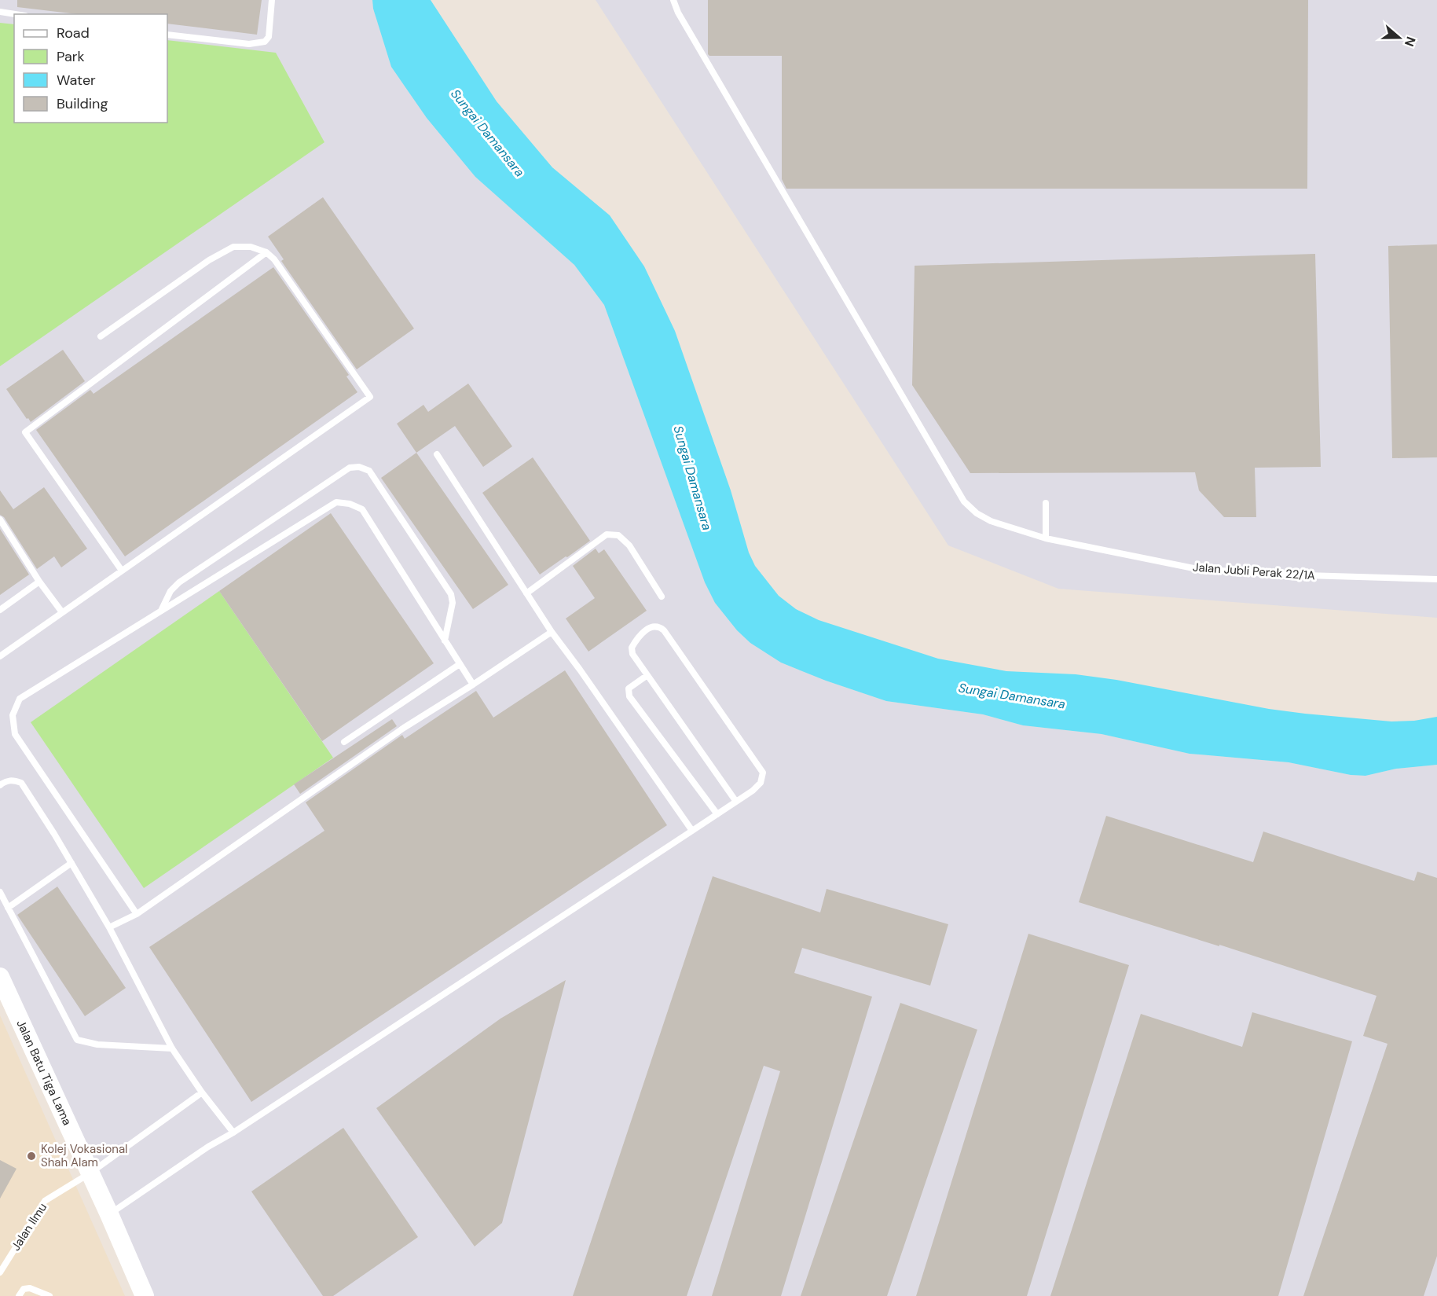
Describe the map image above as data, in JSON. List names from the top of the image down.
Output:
{
  "streets": {
    "main road": ["Jalan Batu Tiga Lama"],
    "lane": ["Jalan Jubli Perak 22/1A", "Jalan Ilmu"]
  },
  "crossings": [
    ["Jalan Batu Tiga Lama", "Jalan Ilmu"]
  ],
  "water": ["Sungai Damansara"],
  "places": ["Kolej Vokasional Shah Alam"],
  "legend": [
    "Road",
    "Park",
    "Water",
    "Building"
  ],
  "north": "right"
}
